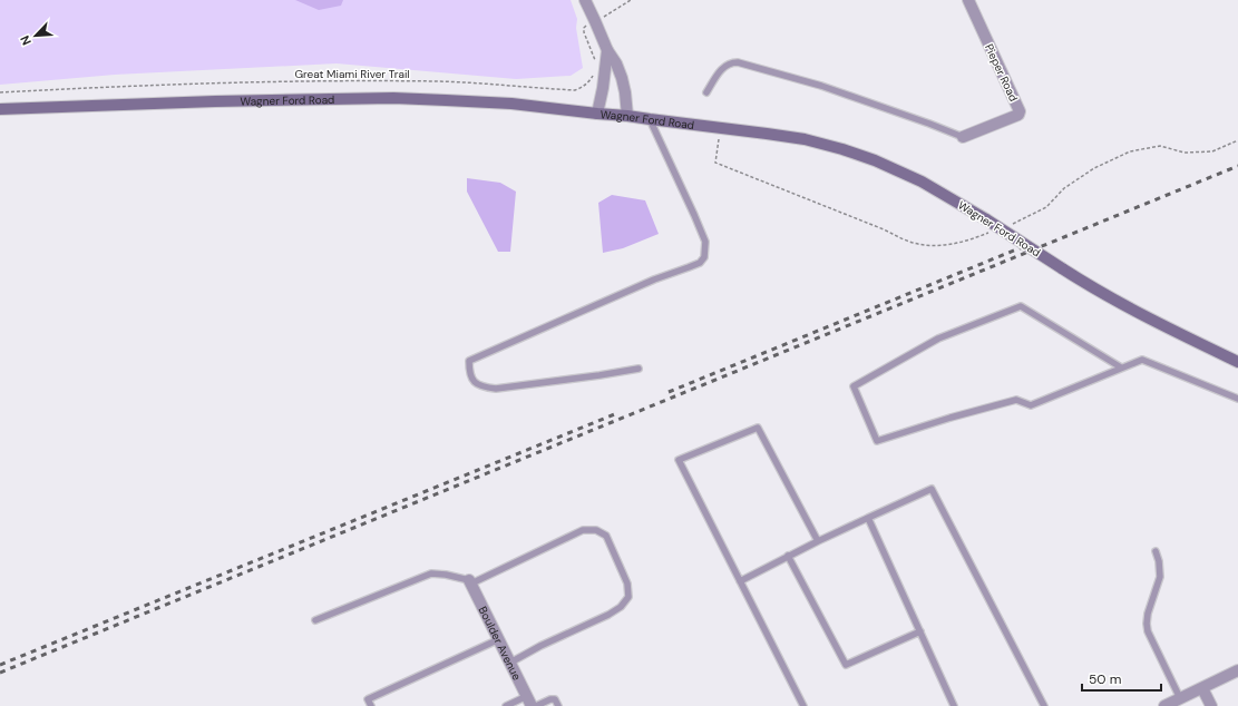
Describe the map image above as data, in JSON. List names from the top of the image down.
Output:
{
  "streets": {
    "main road": ["Wagner Ford Road"],
    "street": ["Pieper Road", "Boulder Avenue"],
    "path": ["Great Miami River Trail"]
  },
  "scale_bar": "50 m",
  "north": "bottom left"
}
